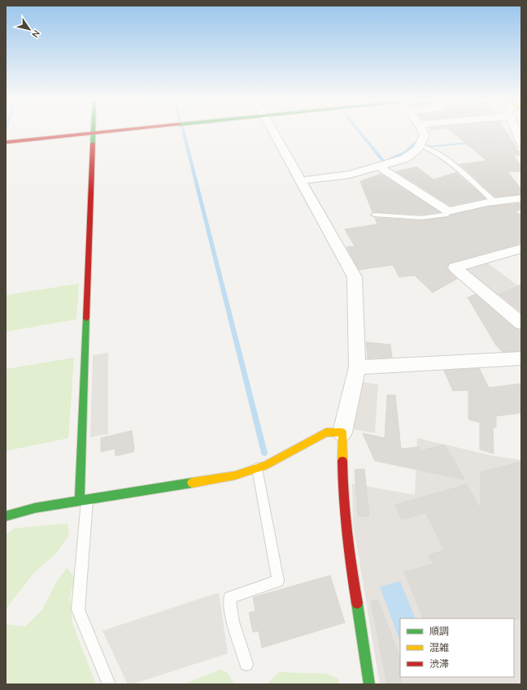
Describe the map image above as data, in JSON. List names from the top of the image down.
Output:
{
  "legend": ["順調", "混雑", "渋滞"],
  "north": "bottom right"
}
